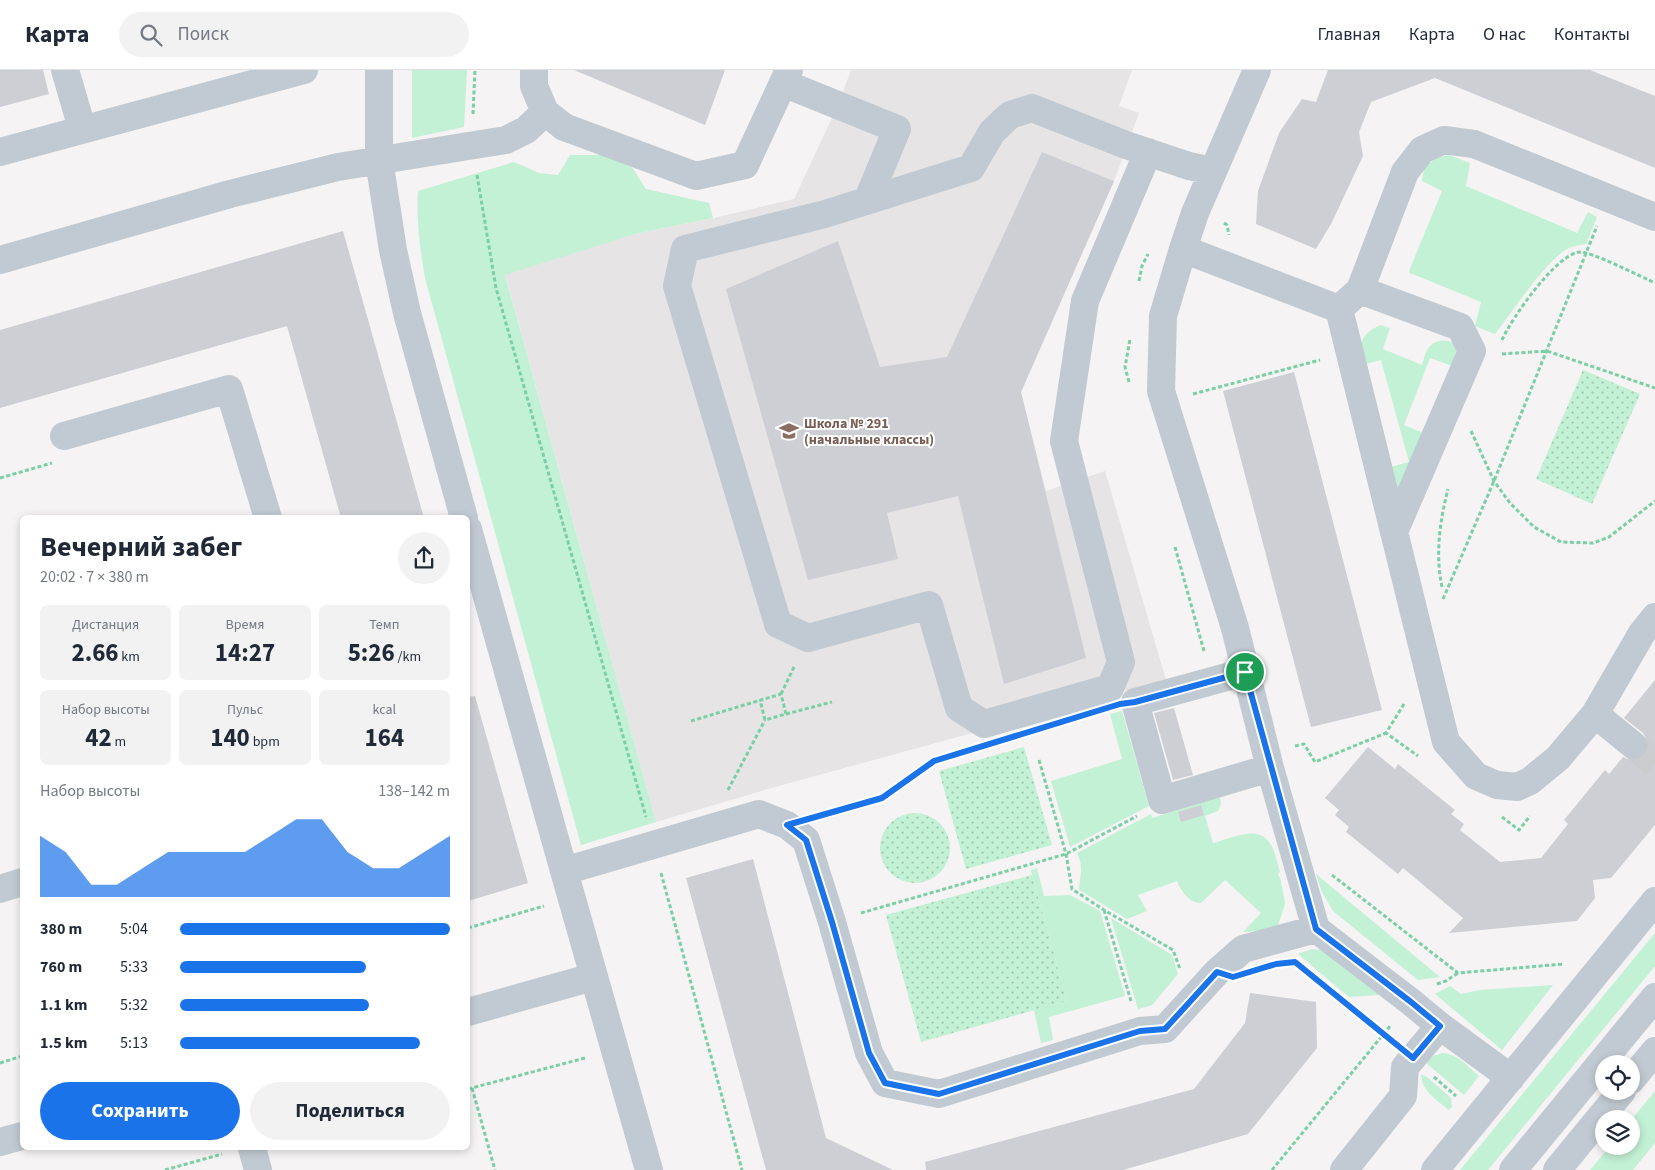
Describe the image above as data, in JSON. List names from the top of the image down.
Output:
{
  "places": {
    "school or university": ["Школа № 291 (начальные классы)"]
  },
  "page": {
    "header": "Карта",
    "search": "Поиск",
    "nav": [
      "Главная",
      "Карта",
      "О нас",
      "Контакты"
    ],
    "heading": ["Вечерний забег", "20:02 · 7 × 380 m"],
    "stats": [
      ["Дистанция", "2.66 km"],
      ["Время", "14:27"],
      ["Темп", "5:26 /km"],
      ["Набор высоты", "42 m"],
      ["Пульс", "140 bpm"],
      ["kcal", "164"]
    ],
    "chart": ["Набор высоты", "138–142 m"],
    "list": [
      {
        "name": "380 m",
        "note": "5:04"
      },
      {
        "name": "760 m",
        "note": "5:33"
      },
      {
        "name": "1.1 km",
        "note": "5:32"
      },
      {
        "name": "1.5 km",
        "note": "5:13"
      }
    ],
    "buttons": ["Сохранить", "Поделиться"]
  }
}
